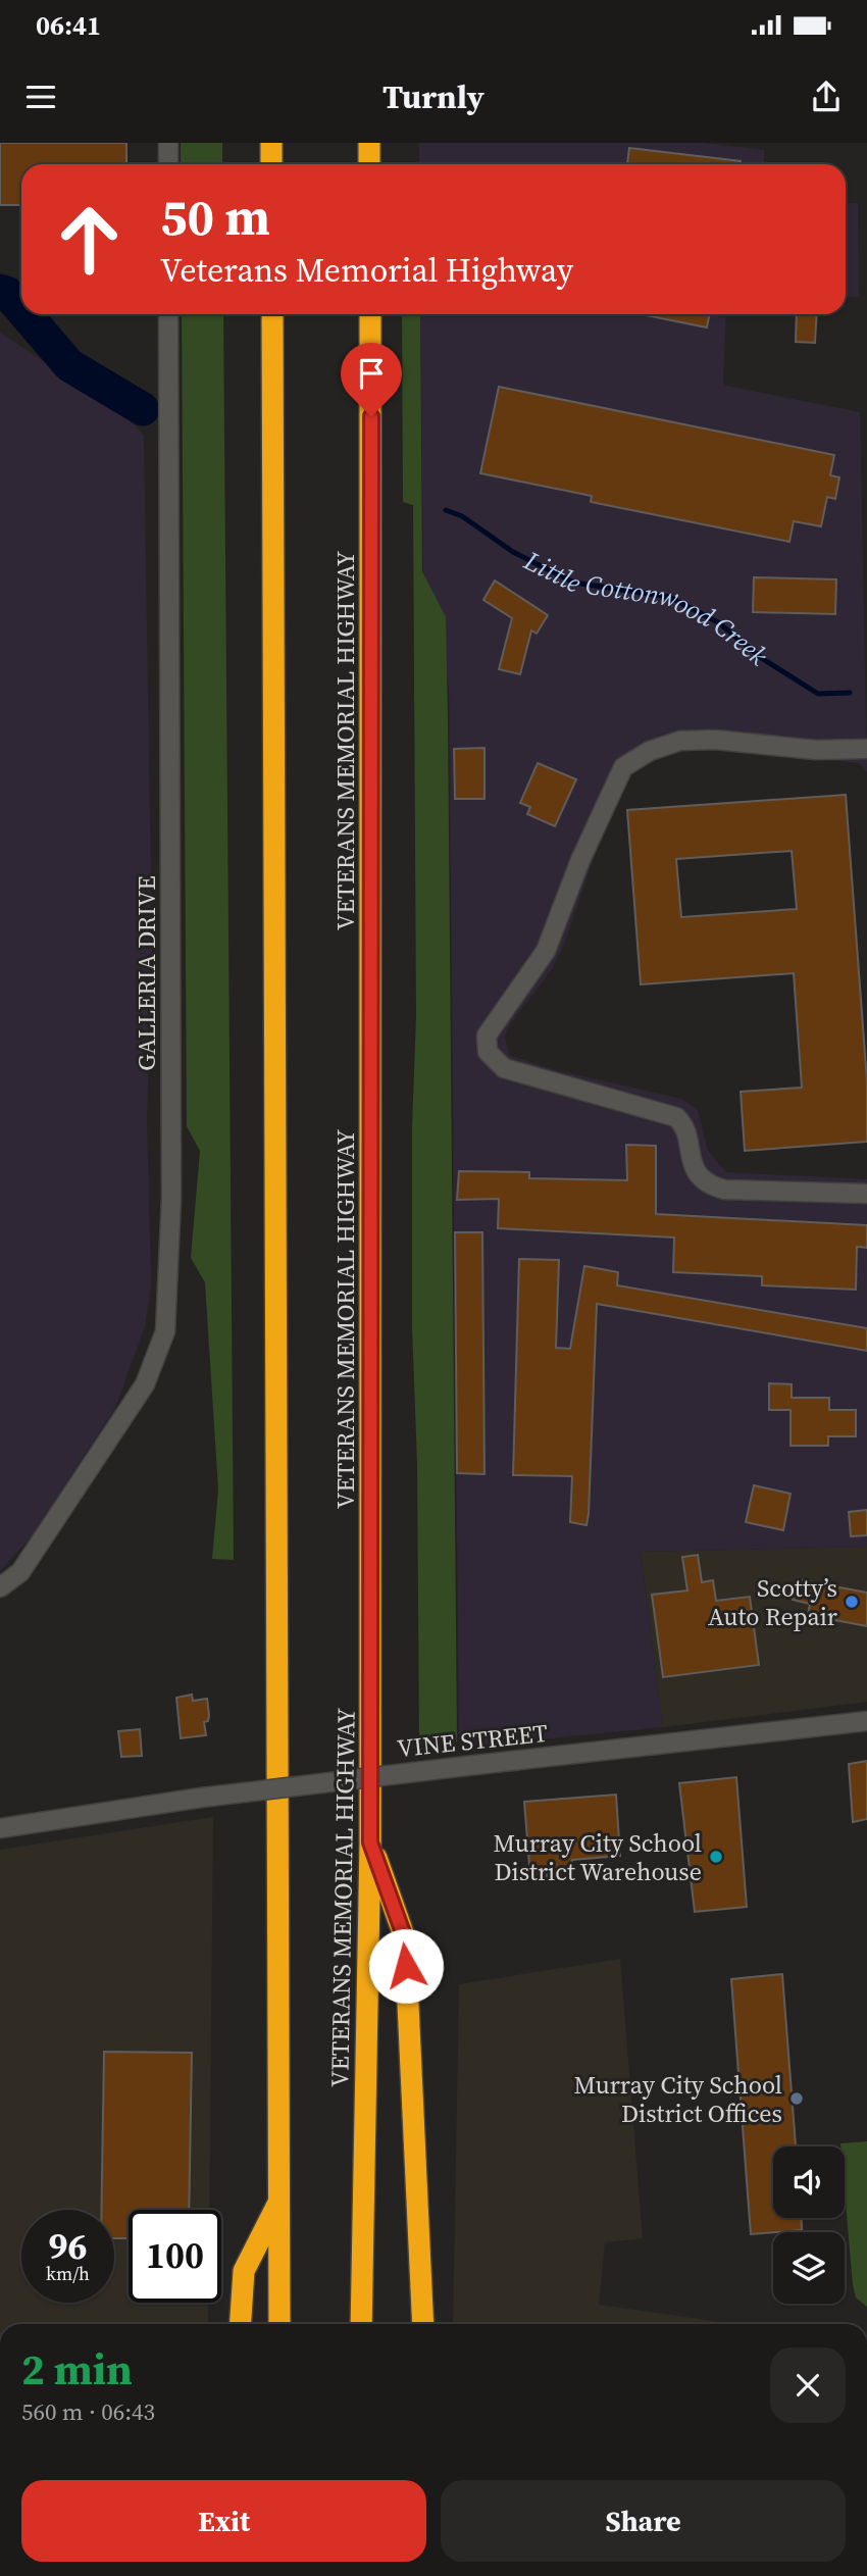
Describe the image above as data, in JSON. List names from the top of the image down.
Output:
{
  "streets": {
    "highway": ["VETERANS MEMORIAL HIGHWAY"],
    "street": ["GALLERIA DRIVE", "VINE STREET"]
  },
  "water": ["Little Cottonwood Creek"],
  "places": ["Scotty’s Auto Repair", "Murray City School District Warehouse", "Murray City School District Offices"],
  "page": {
    "status": "06:41",
    "header": "Turnly",
    "turn": ["50 m", "Veterans Memorial Highway"],
    "speed": "96 km/h",
    "limit": "100",
    "heading": ["2 min", "560 m · 06:43"],
    "buttons": ["Exit", "Share"]
  }
}
